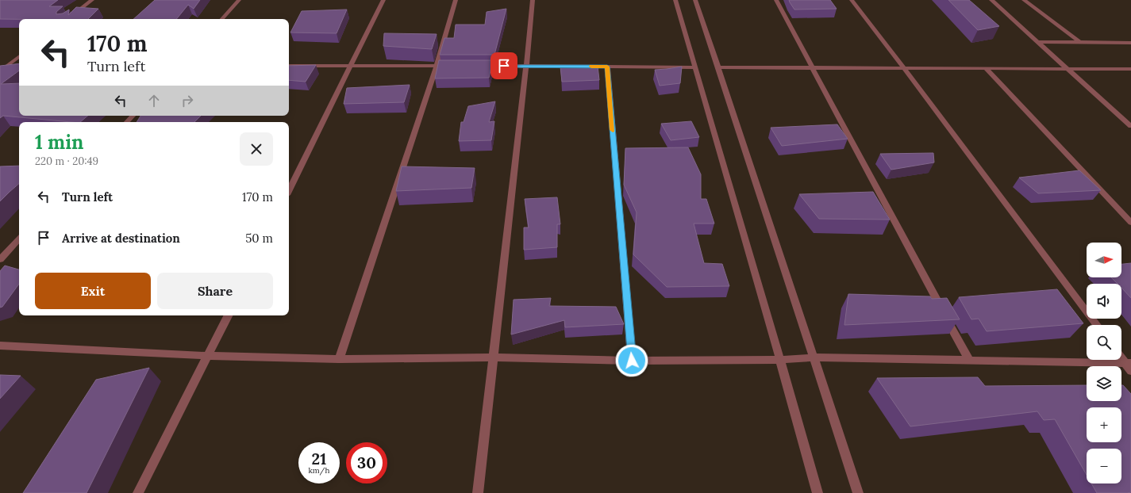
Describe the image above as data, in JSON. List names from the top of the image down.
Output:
{
  "north": "right",
  "page": {
    "turn": ["170 m", "Turn left"],
    "heading": ["1 min", "220 m · 20:49"],
    "list": [
      {
        "name": "Turn left",
        "value": "170 m"
      },
      {
        "name": "Arrive at destination",
        "value": "50 m"
      }
    ],
    "map_buttons": ["+", "−"],
    "buttons": ["Exit", "Share"],
    "speed": "21 km/h",
    "limit": "30"
  }
}
